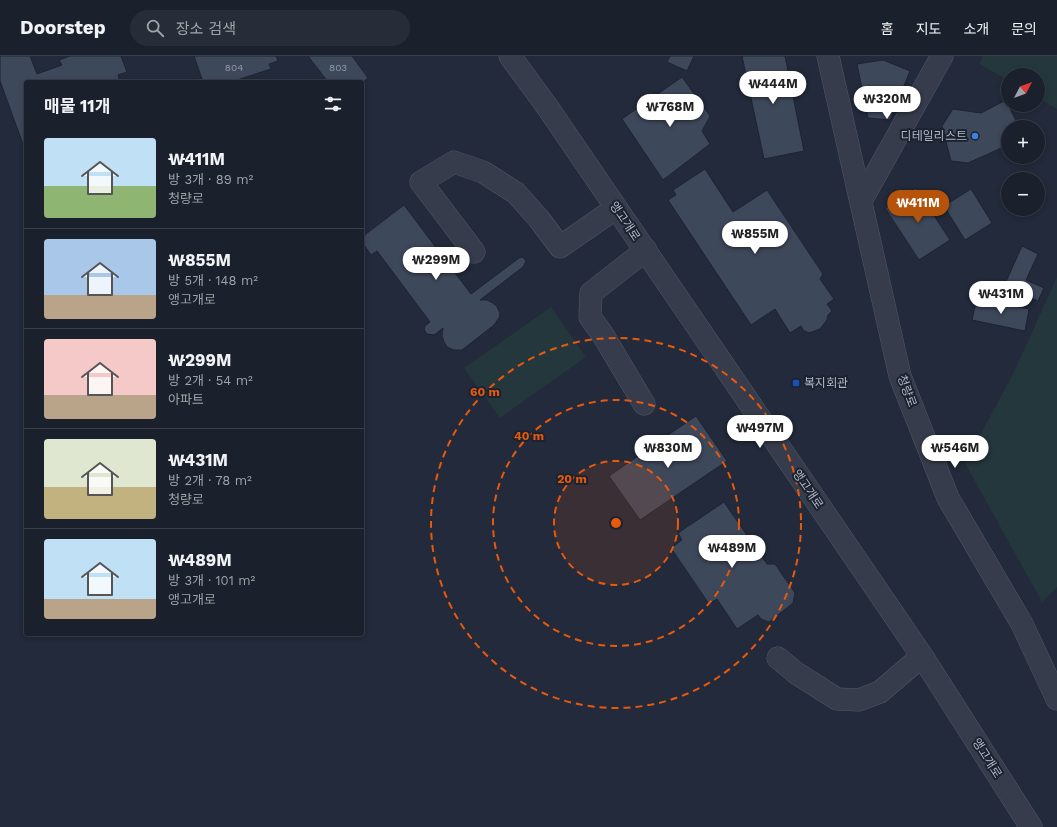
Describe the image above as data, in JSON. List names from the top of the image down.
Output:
{
  "streets": {
    "street": ["앵고개로", "청량로"]
  },
  "places": {
    "other": ["디테일리스트"],
    "transit": ["복지회관"]
  },
  "house_numbers": ["804", "803"],
  "north": "top right",
  "page": {
    "header": "Doorstep",
    "search": "장소 검색",
    "nav": [
      "홈",
      "지도",
      "소개",
      "문의"
    ],
    "map_buttons": ["+", "−"],
    "price": [
      "₩444M",
      "₩320M",
      "₩768M",
      "₩411M",
      "₩855M",
      "₩299M",
      "₩431M",
      "₩497M",
      "₩830M",
      "₩546M",
      "₩489M"
    ],
    "heading": "매물 11개",
    "list": [
      {
        "name": "₩411M",
        "note": "방 3개 · 89 m² · 청량로"
      },
      {
        "name": "₩855M",
        "note": "방 5개 · 148 m² · 앵고개로"
      },
      {
        "name": "₩299M",
        "note": "방 2개 · 54 m² · 아파트"
      },
      {
        "name": "₩431M",
        "note": "방 2개 · 78 m² · 청량로"
      },
      {
        "name": "₩489M",
        "note": "방 3개 · 101 m² · 앵고개로"
      }
    ]
  },
  "rings": ["60 m", "40 m", "20 m"]
}
